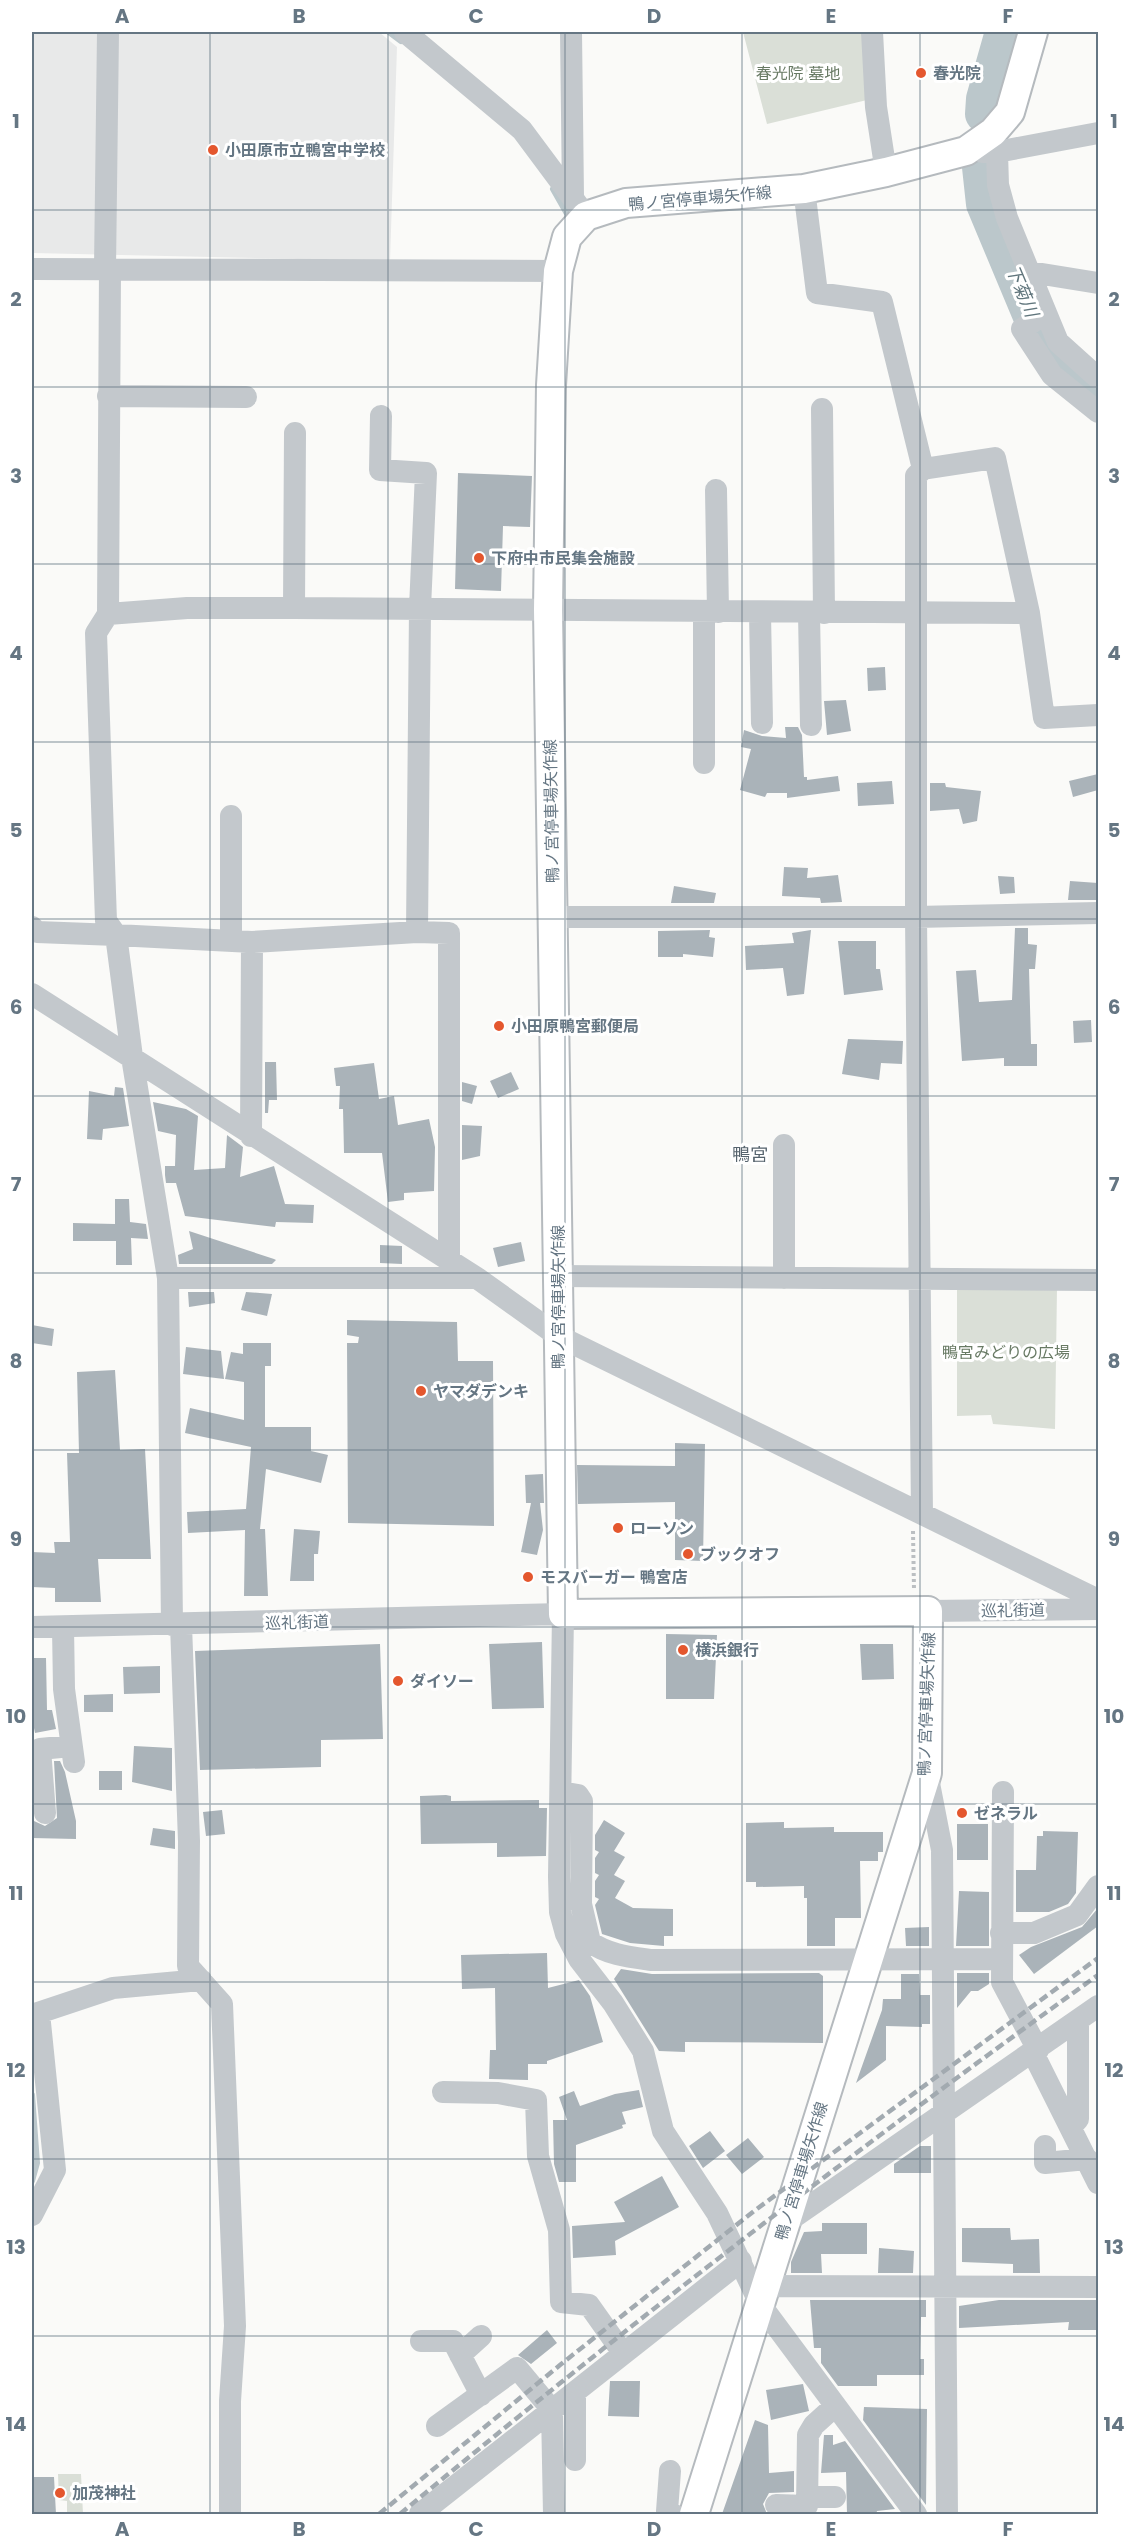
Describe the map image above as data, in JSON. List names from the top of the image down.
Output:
{
  "streets": {
    "main road": ["鴨ノ宮停車場矢作線"],
    "street": ["巡礼街道"]
  },
  "crossings": [
    ["鴨ノ宮停車場矢作線", "巡礼街道"]
  ],
  "districts": ["鴨宮"],
  "water": ["下菊川"],
  "parks": ["春光院 墓地", "鴨宮みどりの広場"],
  "places": [
    "春光院",
    "小田原市立鴨宮中学校",
    "下府中市民集会施設",
    "小田原鴨宮郵便局",
    "ヤマダデンキ",
    "ローソン",
    "ブックオフ",
    "モスバーガー 鴨宮店",
    "横浜銀行",
    "ダイソー",
    "ゼネラル",
    "加茂神社"
  ],
  "grid": {
    "columns": [
      "A",
      "B",
      "C",
      "D",
      "E",
      "F"
    ],
    "rows": [
      "1",
      "2",
      "3",
      "4",
      "5",
      "6",
      "7",
      "8",
      "9",
      "10",
      "11",
      "12",
      "13",
      "14"
    ]
  }
}
